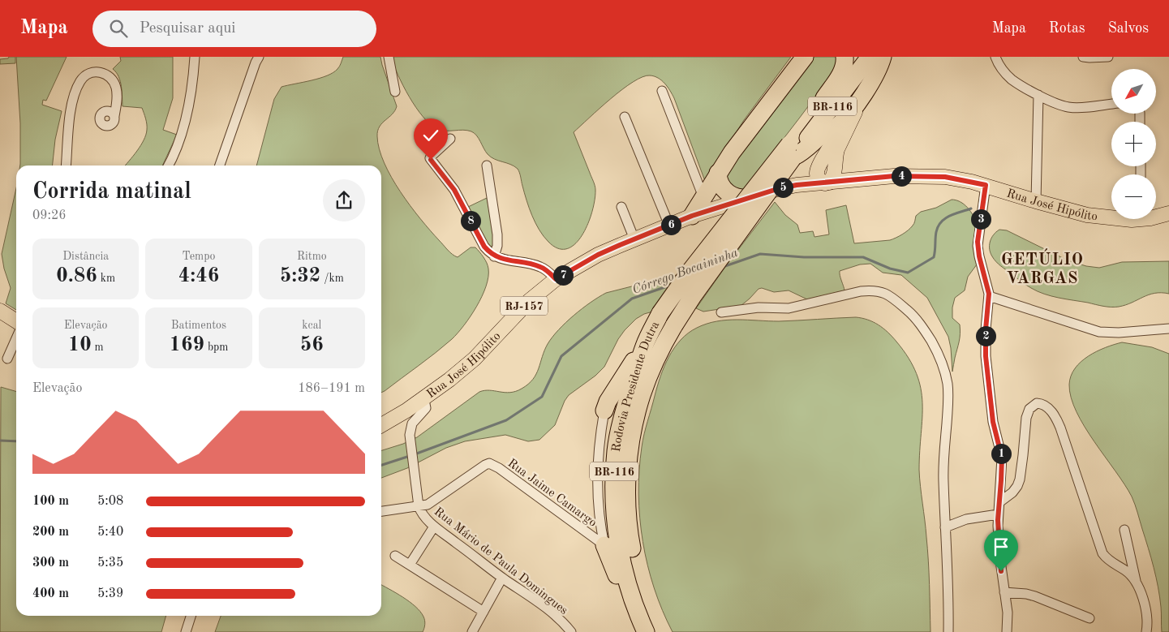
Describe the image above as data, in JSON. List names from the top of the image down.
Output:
{
  "streets": {
    "highway": ["BR-116", "Rodovia Presidente Dutra"],
    "main road": ["Rua José Hipólito", "RJ-157"],
    "street": ["Rua Jaime Camargo", "Rua Mário de Paula Domingues"]
  },
  "crossings": [
    ["Rua Jaime Camargo", "Rua Mário de Paula Domingues"]
  ],
  "districts": ["GETÚLIO VARGAS"],
  "water": ["Córrego Bocaininha"],
  "north": "bottom left",
  "page": {
    "header": "Mapa",
    "search": "Pesquisar aqui",
    "nav": ["Mapa", "Rotas", "Salvos"],
    "map_buttons": ["+", "−"],
    "heading": ["Corrida matinal", "09:26"],
    "pins": [
      "4",
      "5",
      "3",
      "8",
      "6",
      "7",
      "2",
      "1"
    ],
    "stats": [
      ["Distância", "0.86 km"],
      ["Tempo", "4:46"],
      ["Ritmo", "5:32 /km"],
      ["Elevação", "10 m"],
      ["Batimentos", "169 bpm"],
      ["kcal", "56"]
    ],
    "chart": ["Elevação", "186–191 m"],
    "list": [
      {
        "name": "100 m",
        "note": "5:08"
      },
      {
        "name": "200 m",
        "note": "5:40"
      },
      {
        "name": "300 m",
        "note": "5:35"
      },
      {
        "name": "400 m",
        "note": "5:39"
      }
    ]
  }
}
